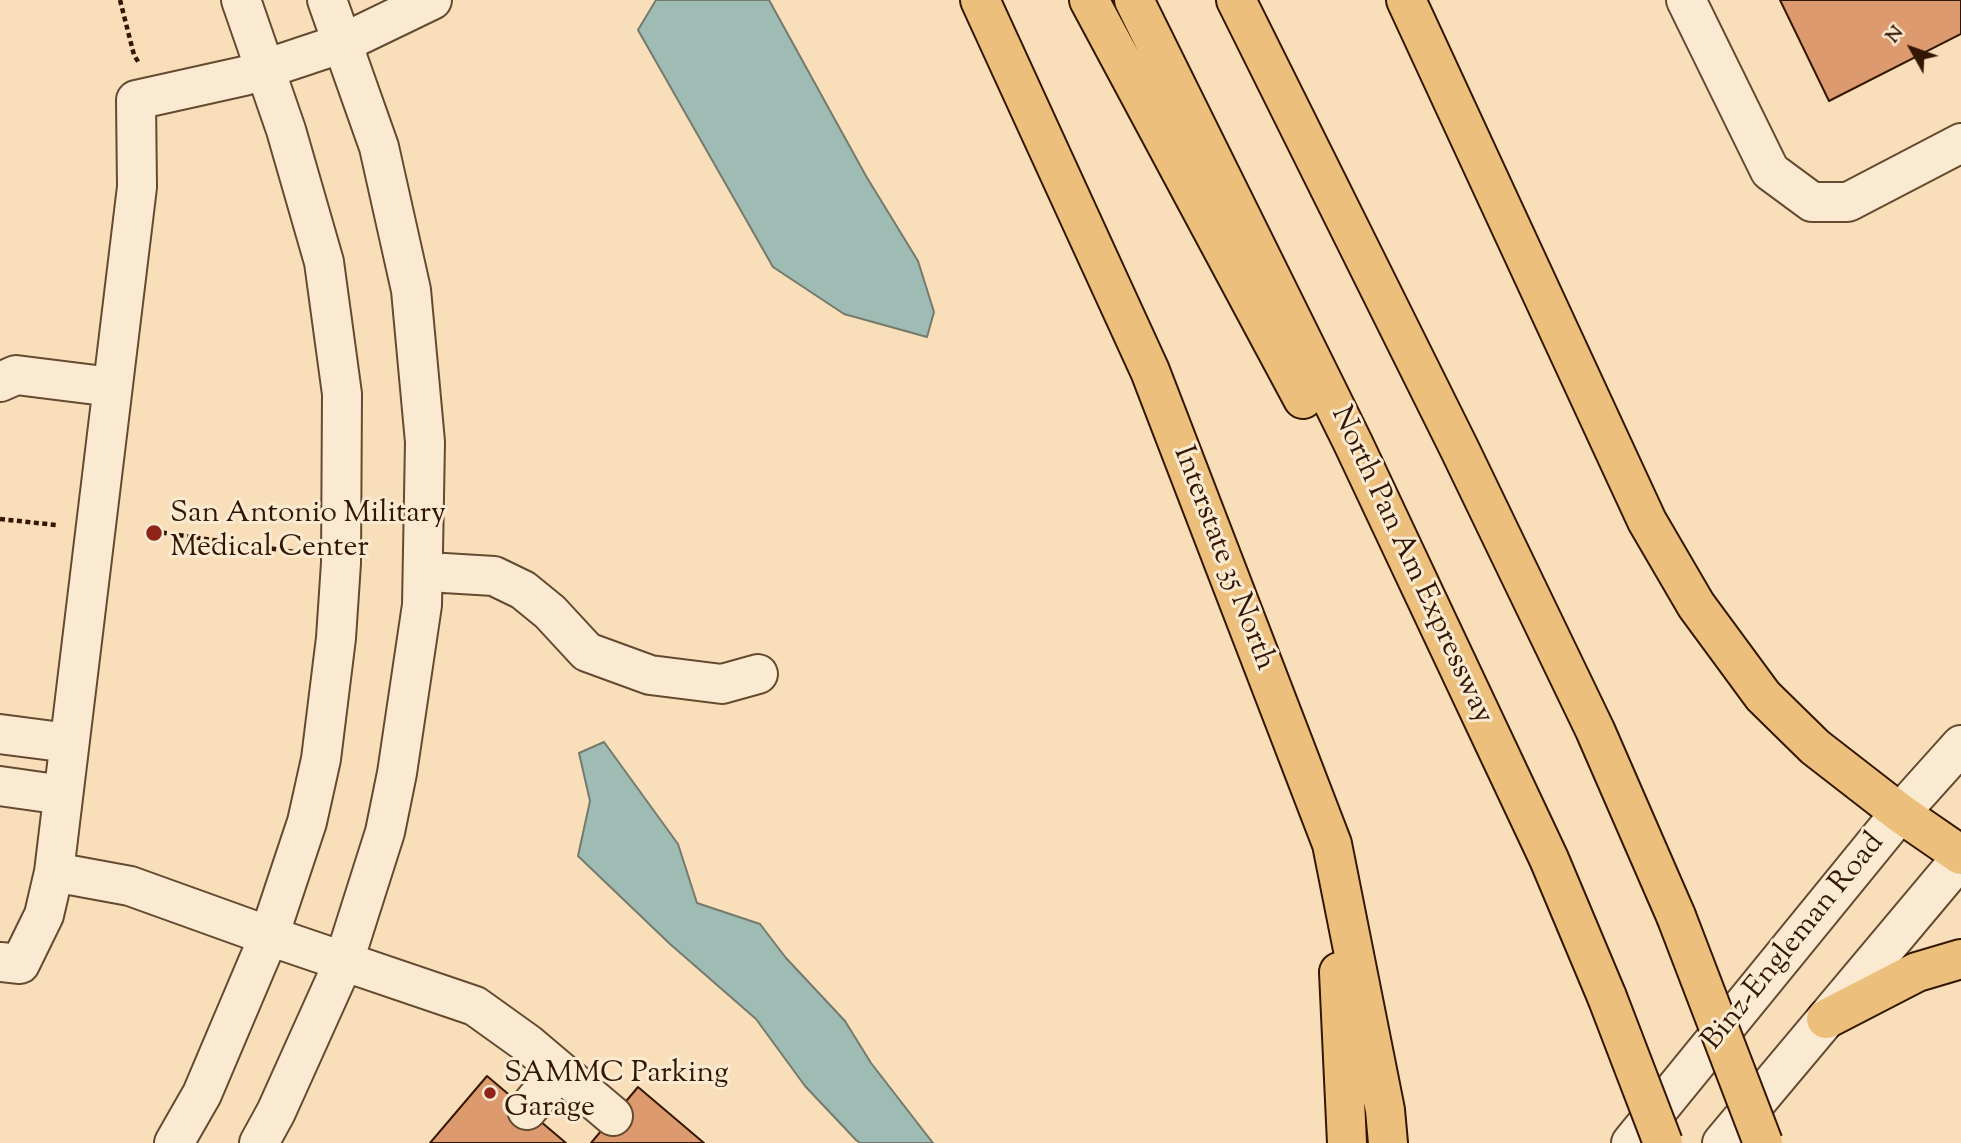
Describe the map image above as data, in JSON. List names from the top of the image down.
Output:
{
  "streets": {
    "main road": ["Interstate 35 North", "North Pan Am Expressway"],
    "street": ["Binz-Engleman Road"]
  },
  "places": ["San Antonio Military Medical Center", "SAMMC Parking Garage"],
  "north": "top left"
}
